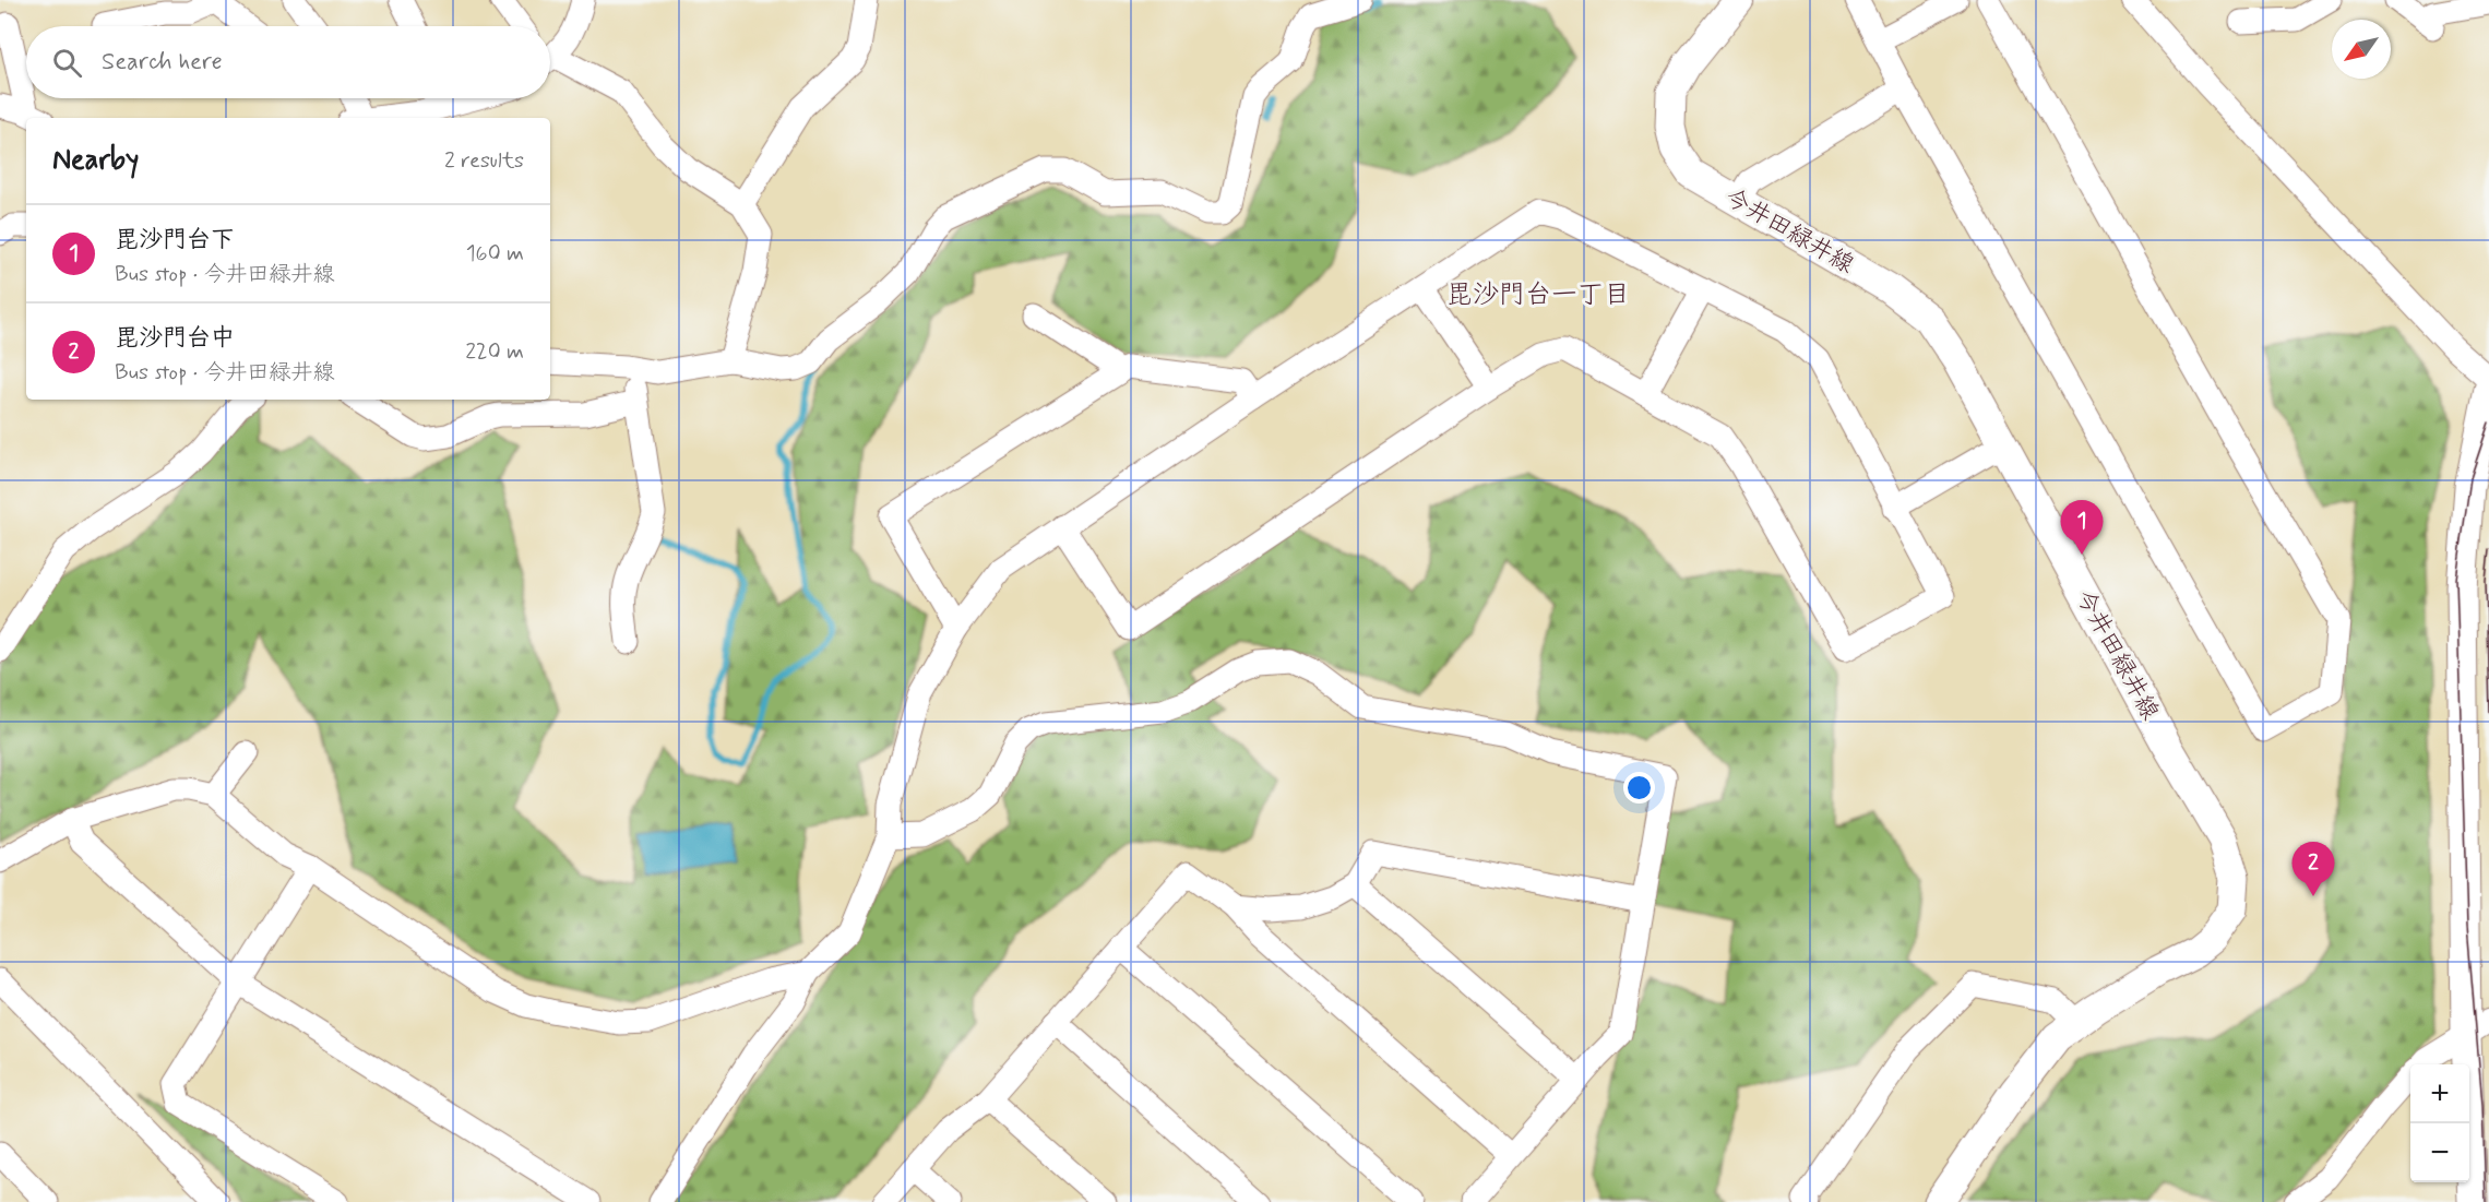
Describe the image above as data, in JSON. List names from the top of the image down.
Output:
{
  "streets": {
    "main road": ["今井田緑井線"]
  },
  "districts": ["毘沙門台一丁目"],
  "north": "bottom left",
  "page": {
    "search": "Search here",
    "heading": ["Nearby", "2 results"],
    "list": [
      {
        "mark": "1",
        "name": "毘沙門台下",
        "note": "Bus stop · 今井田緑井線",
        "value": "160 m"
      },
      {
        "mark": "2",
        "name": "毘沙門台中",
        "note": "Bus stop · 今井田緑井線",
        "value": "220 m"
      }
    ],
    "pins": ["1", "2"],
    "map_buttons": ["+", "−"]
  }
}
